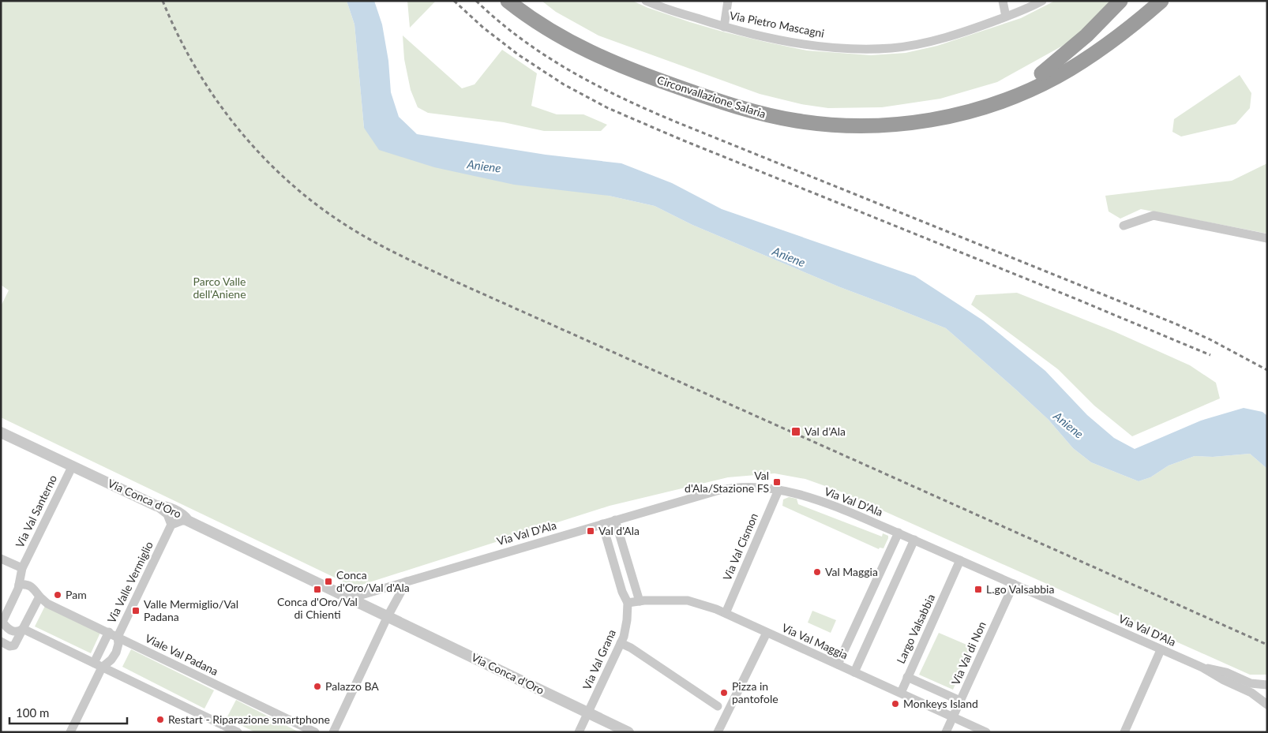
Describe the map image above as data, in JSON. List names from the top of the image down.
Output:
{
  "streets": {
    "highway": ["Circonvallazione Salaria"],
    "street": [
      "Via Pietro Mascagni",
      "Via Conca d'Oro",
      "Via Val D'Ala",
      "Via Val Santerno",
      "Via Val Cismon",
      "Via Valle Vermiglio",
      "Largo Valsabbia",
      "Via Val Maggia",
      "Via Val di Non",
      "Viale Val Padana",
      "Via Val Grana"
    ]
  },
  "crossings": [
    ["Via Conca d'Oro", "Via Val D'Ala"],
    ["Via Conca d'Oro", "Via Val Santerno"],
    ["Via Conca d'Oro", "Via Val Grana"],
    ["Via Val D'Ala", "Via Val Cismon"],
    ["Via Val D'Ala", "Largo Valsabbia"],
    ["Via Val D'Ala", "Via Val di Non"],
    ["Via Val D'Ala", "Via Val Grana"],
    ["Via Val Santerno", "Viale Val Padana"],
    ["Via Val Cismon", "Via Val Maggia"],
    ["Via Valle Vermiglio", "Viale Val Padana"],
    ["Largo Valsabbia", "Via Val Maggia"],
    ["Via Val Maggia", "Via Val di Non"],
    ["Via Val Maggia", "Via Val Grana"]
  ],
  "water": ["Aniene"],
  "parks": ["Parco Valle dell'Aniene"],
  "places": {
    "transit": [
      "Val d’Ala",
      "Val d'Ala/Stazione FS",
      "Val d'Ala",
      "Conca d'Oro/Val d'Ala",
      "Conca d'Oro/Val di Chienti",
      "L.go Valsabbia",
      "Valle Mermiglio/Val Padana"
    ],
    "other": [
      "Val Maggia",
      "Pam",
      "Palazzo BA",
      "Pizza in pantofole",
      "Monkeys Island",
      "Restart - Riparazione smartphone"
    ]
  },
  "scale_bar": "100 m"
}
